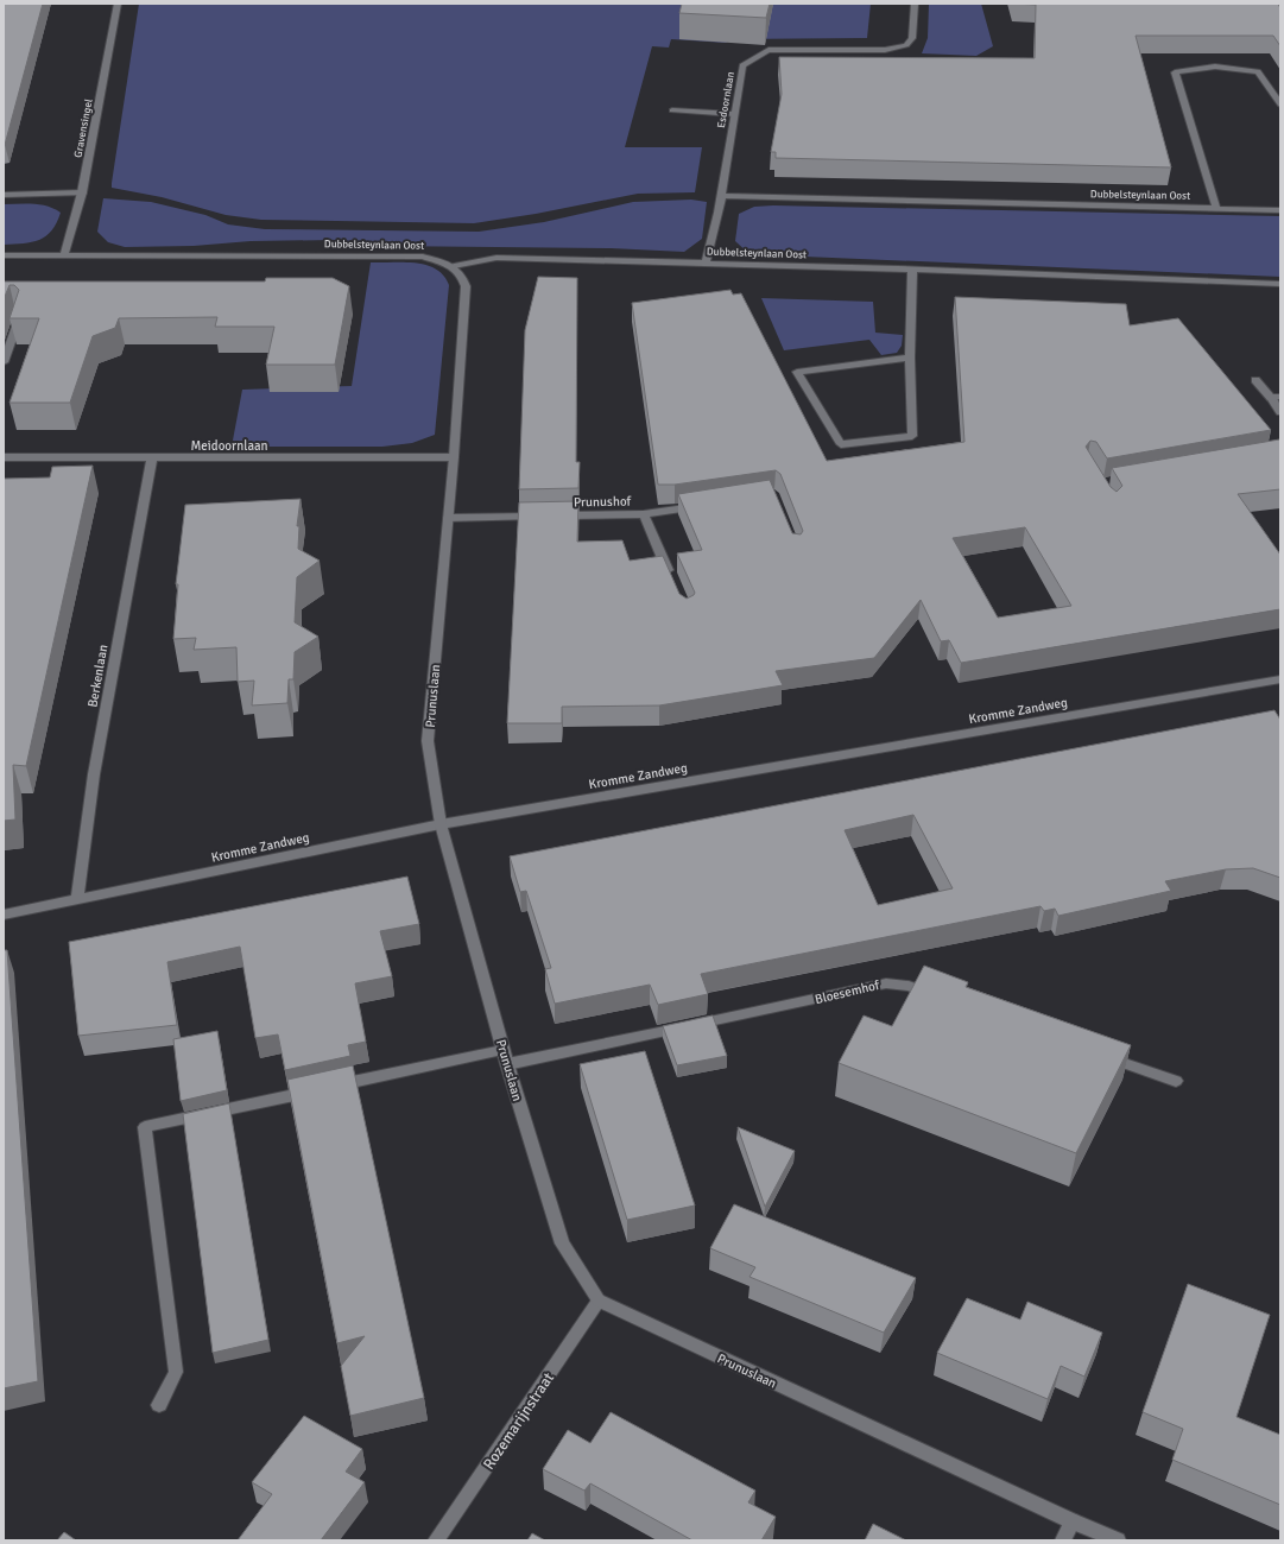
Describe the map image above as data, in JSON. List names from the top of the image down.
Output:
{
  "streets": {
    "street": [
      "Esdoornlaan",
      "Gravensingel",
      "Dubbelsteynlaan Oost",
      "Meidoornlaan",
      "Prunushof",
      "Berkenlaan",
      "Prunuslaan",
      "Kromme Zandweg",
      "Bloesemhof",
      "Rozemarijnstraat"
    ]
  },
  "crossings": [
    ["Esdoornlaan", "Dubbelsteynlaan Oost"],
    ["Gravensingel", "Dubbelsteynlaan Oost"],
    ["Dubbelsteynlaan Oost", "Prunuslaan"],
    ["Meidoornlaan", "Berkenlaan"],
    ["Meidoornlaan", "Prunuslaan"],
    ["Prunushof", "Prunuslaan"],
    ["Berkenlaan", "Kromme Zandweg"],
    ["Prunuslaan", "Kromme Zandweg"],
    ["Prunuslaan", "Bloesemhof"],
    ["Prunuslaan", "Rozemarijnstraat"]
  ]
}
